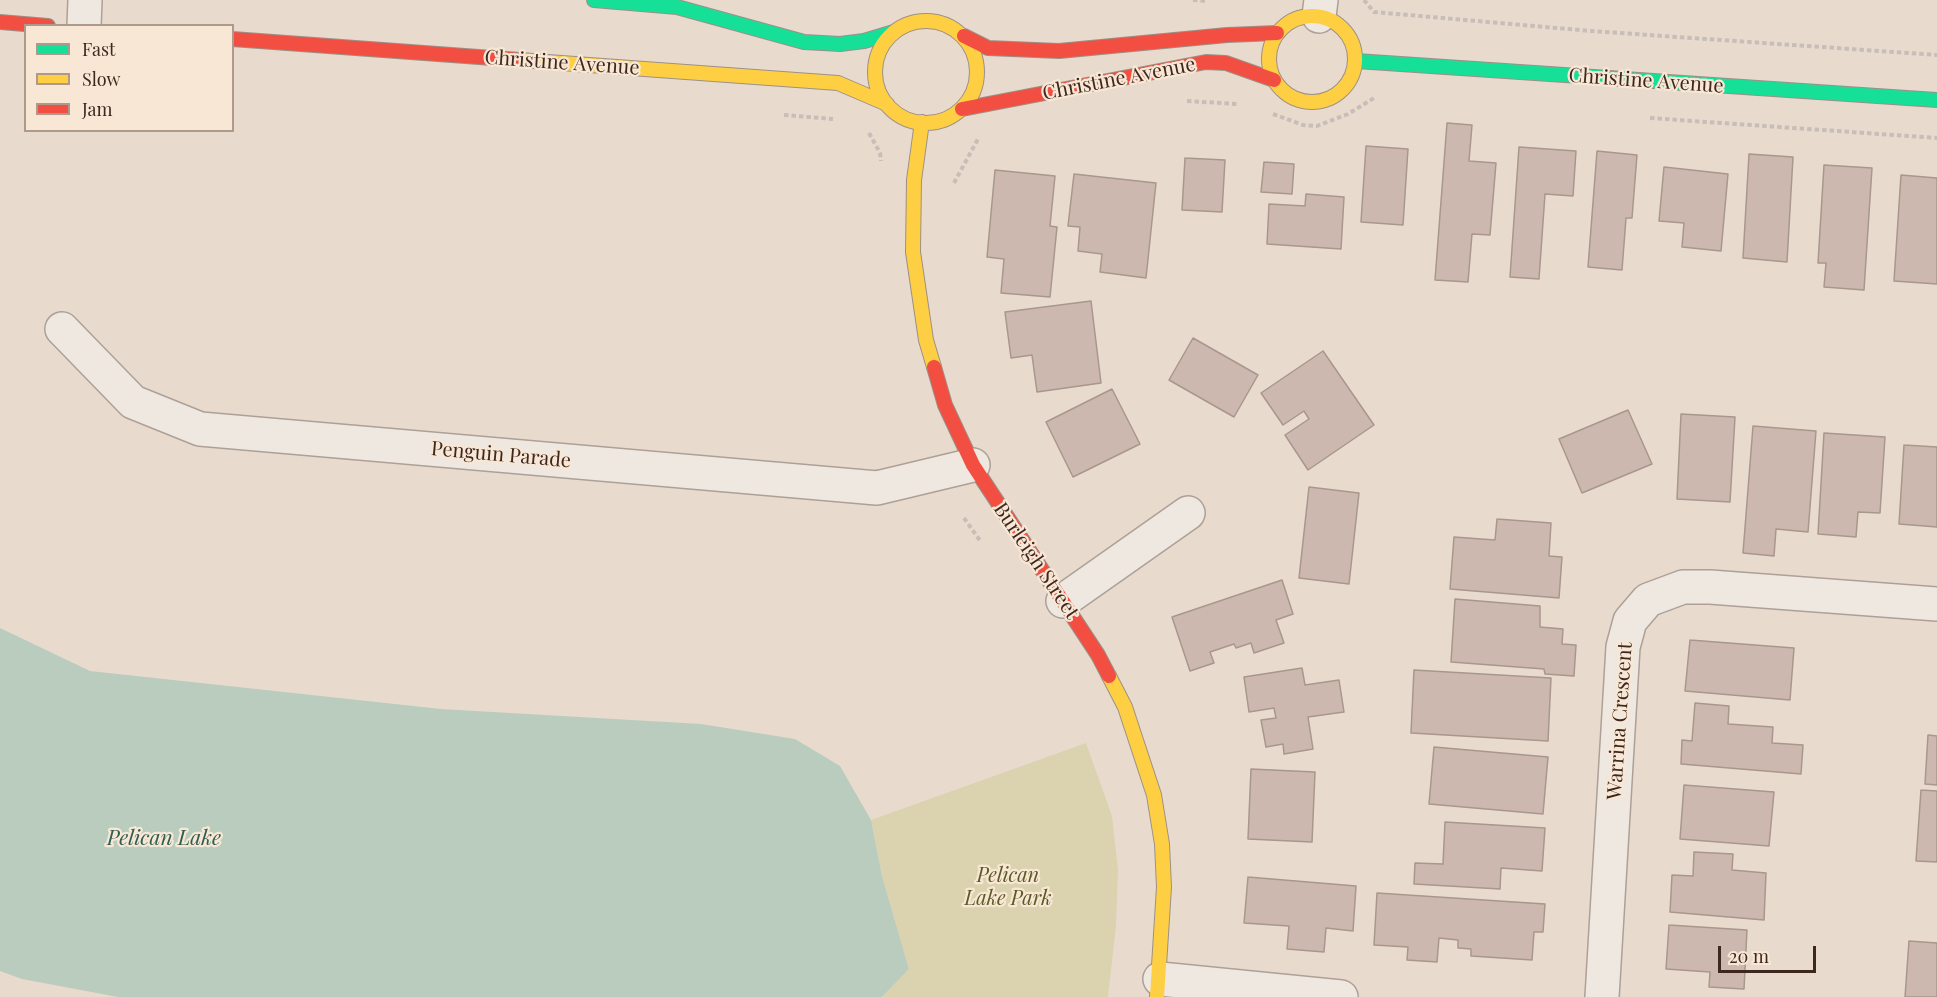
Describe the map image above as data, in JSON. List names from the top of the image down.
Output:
{
  "streets": {
    "street": [
      "Christine Avenue",
      "Penguin Parade",
      "Burleigh Street",
      "Warrina Crescent"
    ]
  },
  "crossings": [
    ["Christine Avenue", "Burleigh Street"],
    ["Penguin Parade", "Burleigh Street"]
  ],
  "water": ["Pelican Lake"],
  "parks": ["Pelican Lake Park"],
  "legend": ["Fast", "Slow", "Jam"],
  "scale_bar": "20 m"
}
